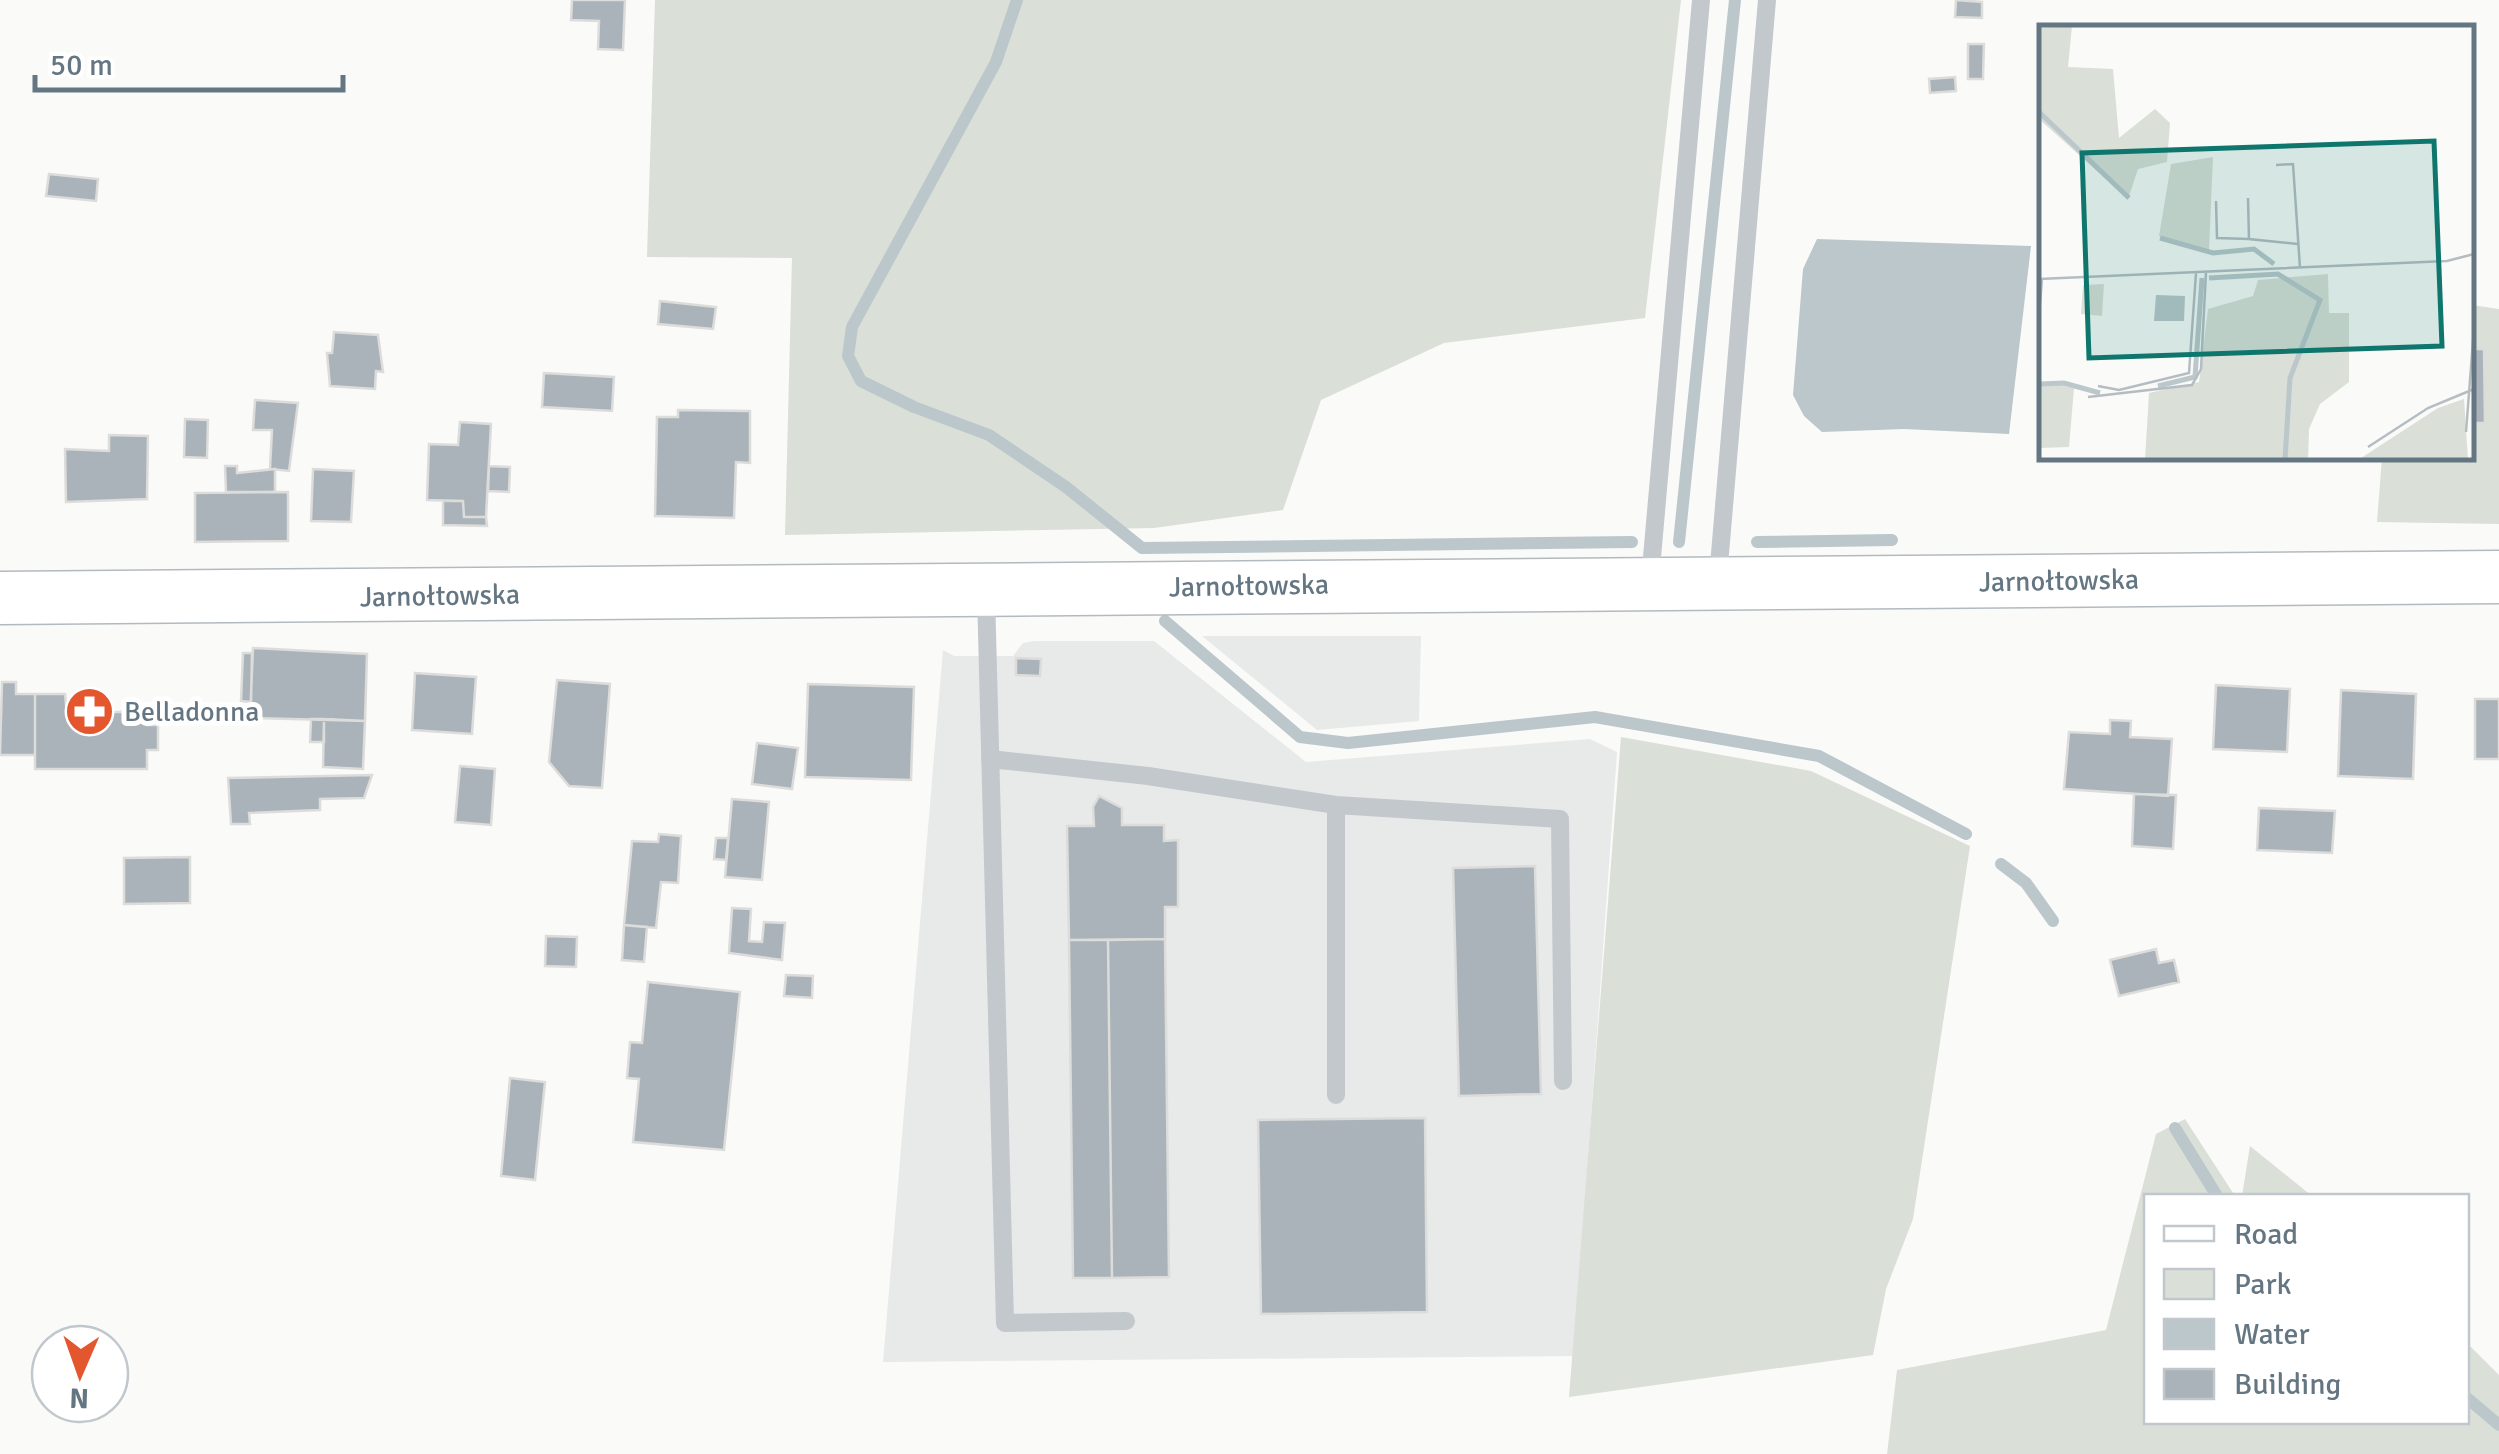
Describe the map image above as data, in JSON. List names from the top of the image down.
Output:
{
  "streets": {
    "street": ["Jarnołtowska"]
  },
  "places": {
    "pharmacy": ["Belladonna"]
  },
  "legend": [
    "Road",
    "Park",
    "Water",
    "Building"
  ],
  "scale_bar": "50 m",
  "north": "bottom"
}
